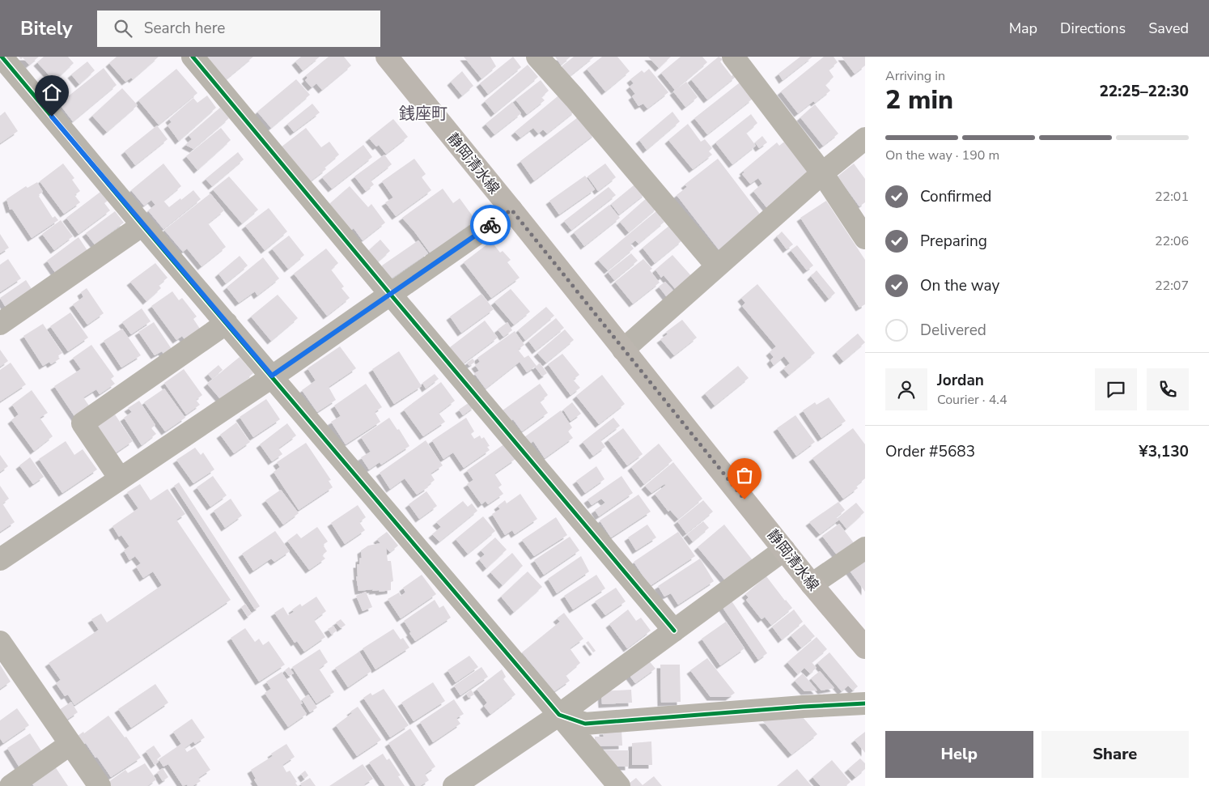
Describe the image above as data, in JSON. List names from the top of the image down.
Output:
{
  "streets": {
    "main road": ["静岡清水線"]
  },
  "districts": ["銭座町"],
  "page": {
    "header": "Bitely",
    "search": "Search here",
    "nav": ["Map", "Directions", "Saved"],
    "heading": ["2 min", "Arriving in", "22:25–22:30"],
    "panel": [
      "Jordan",
      "Courier · 4.4",
      "Order #5683",
      "¥3,130"
    ],
    "bar": "On the way · 190 m",
    "list": [
      ["Confirmed", "22:01"],
      ["Preparing", "22:06"],
      ["On the way", "22:07"],
      "Delivered"
    ],
    "buttons": ["Help", "Share"]
  }
}
